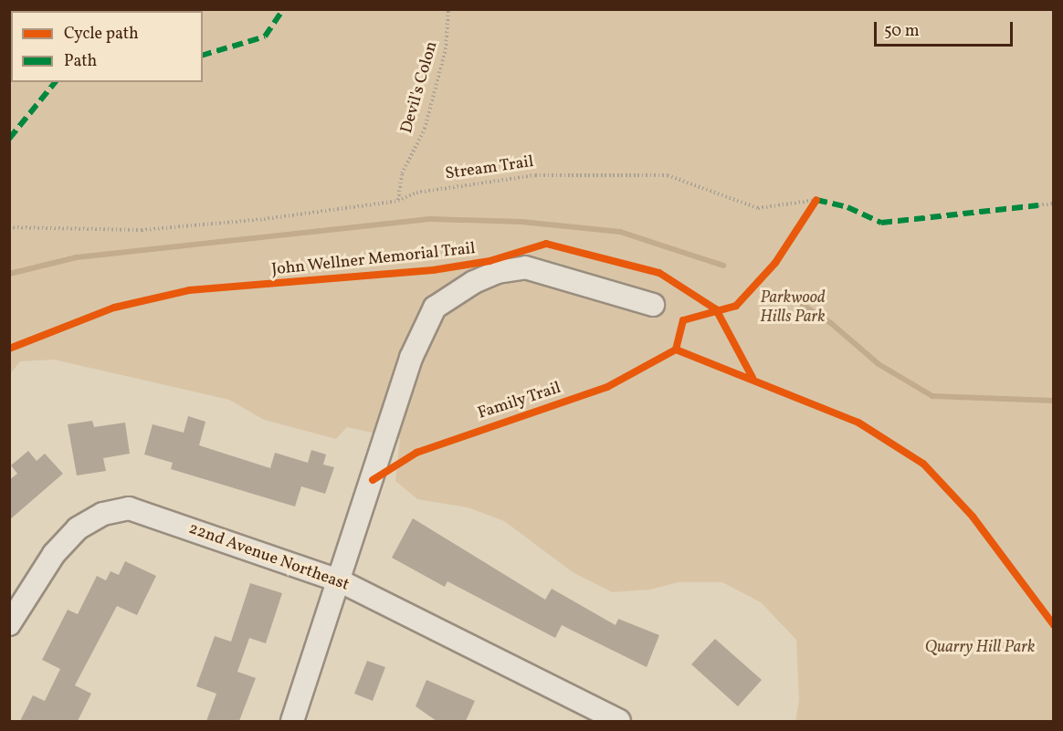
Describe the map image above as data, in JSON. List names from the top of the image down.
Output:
{
  "streets": {
    "street": ["22nd Avenue Northeast"],
    "path": ["Devil's Colon", "Stream Trail"],
    "cycle path": ["John Wellner Memorial Trail", "Family Trail"]
  },
  "crossings": [
    ["Devil's Colon", "Stream Trail"]
  ],
  "parks": ["Parkwood Hills Park", "Quarry Hill Park"],
  "legend": ["Cycle path", "Path"],
  "scale_bar": "50 m"
}
